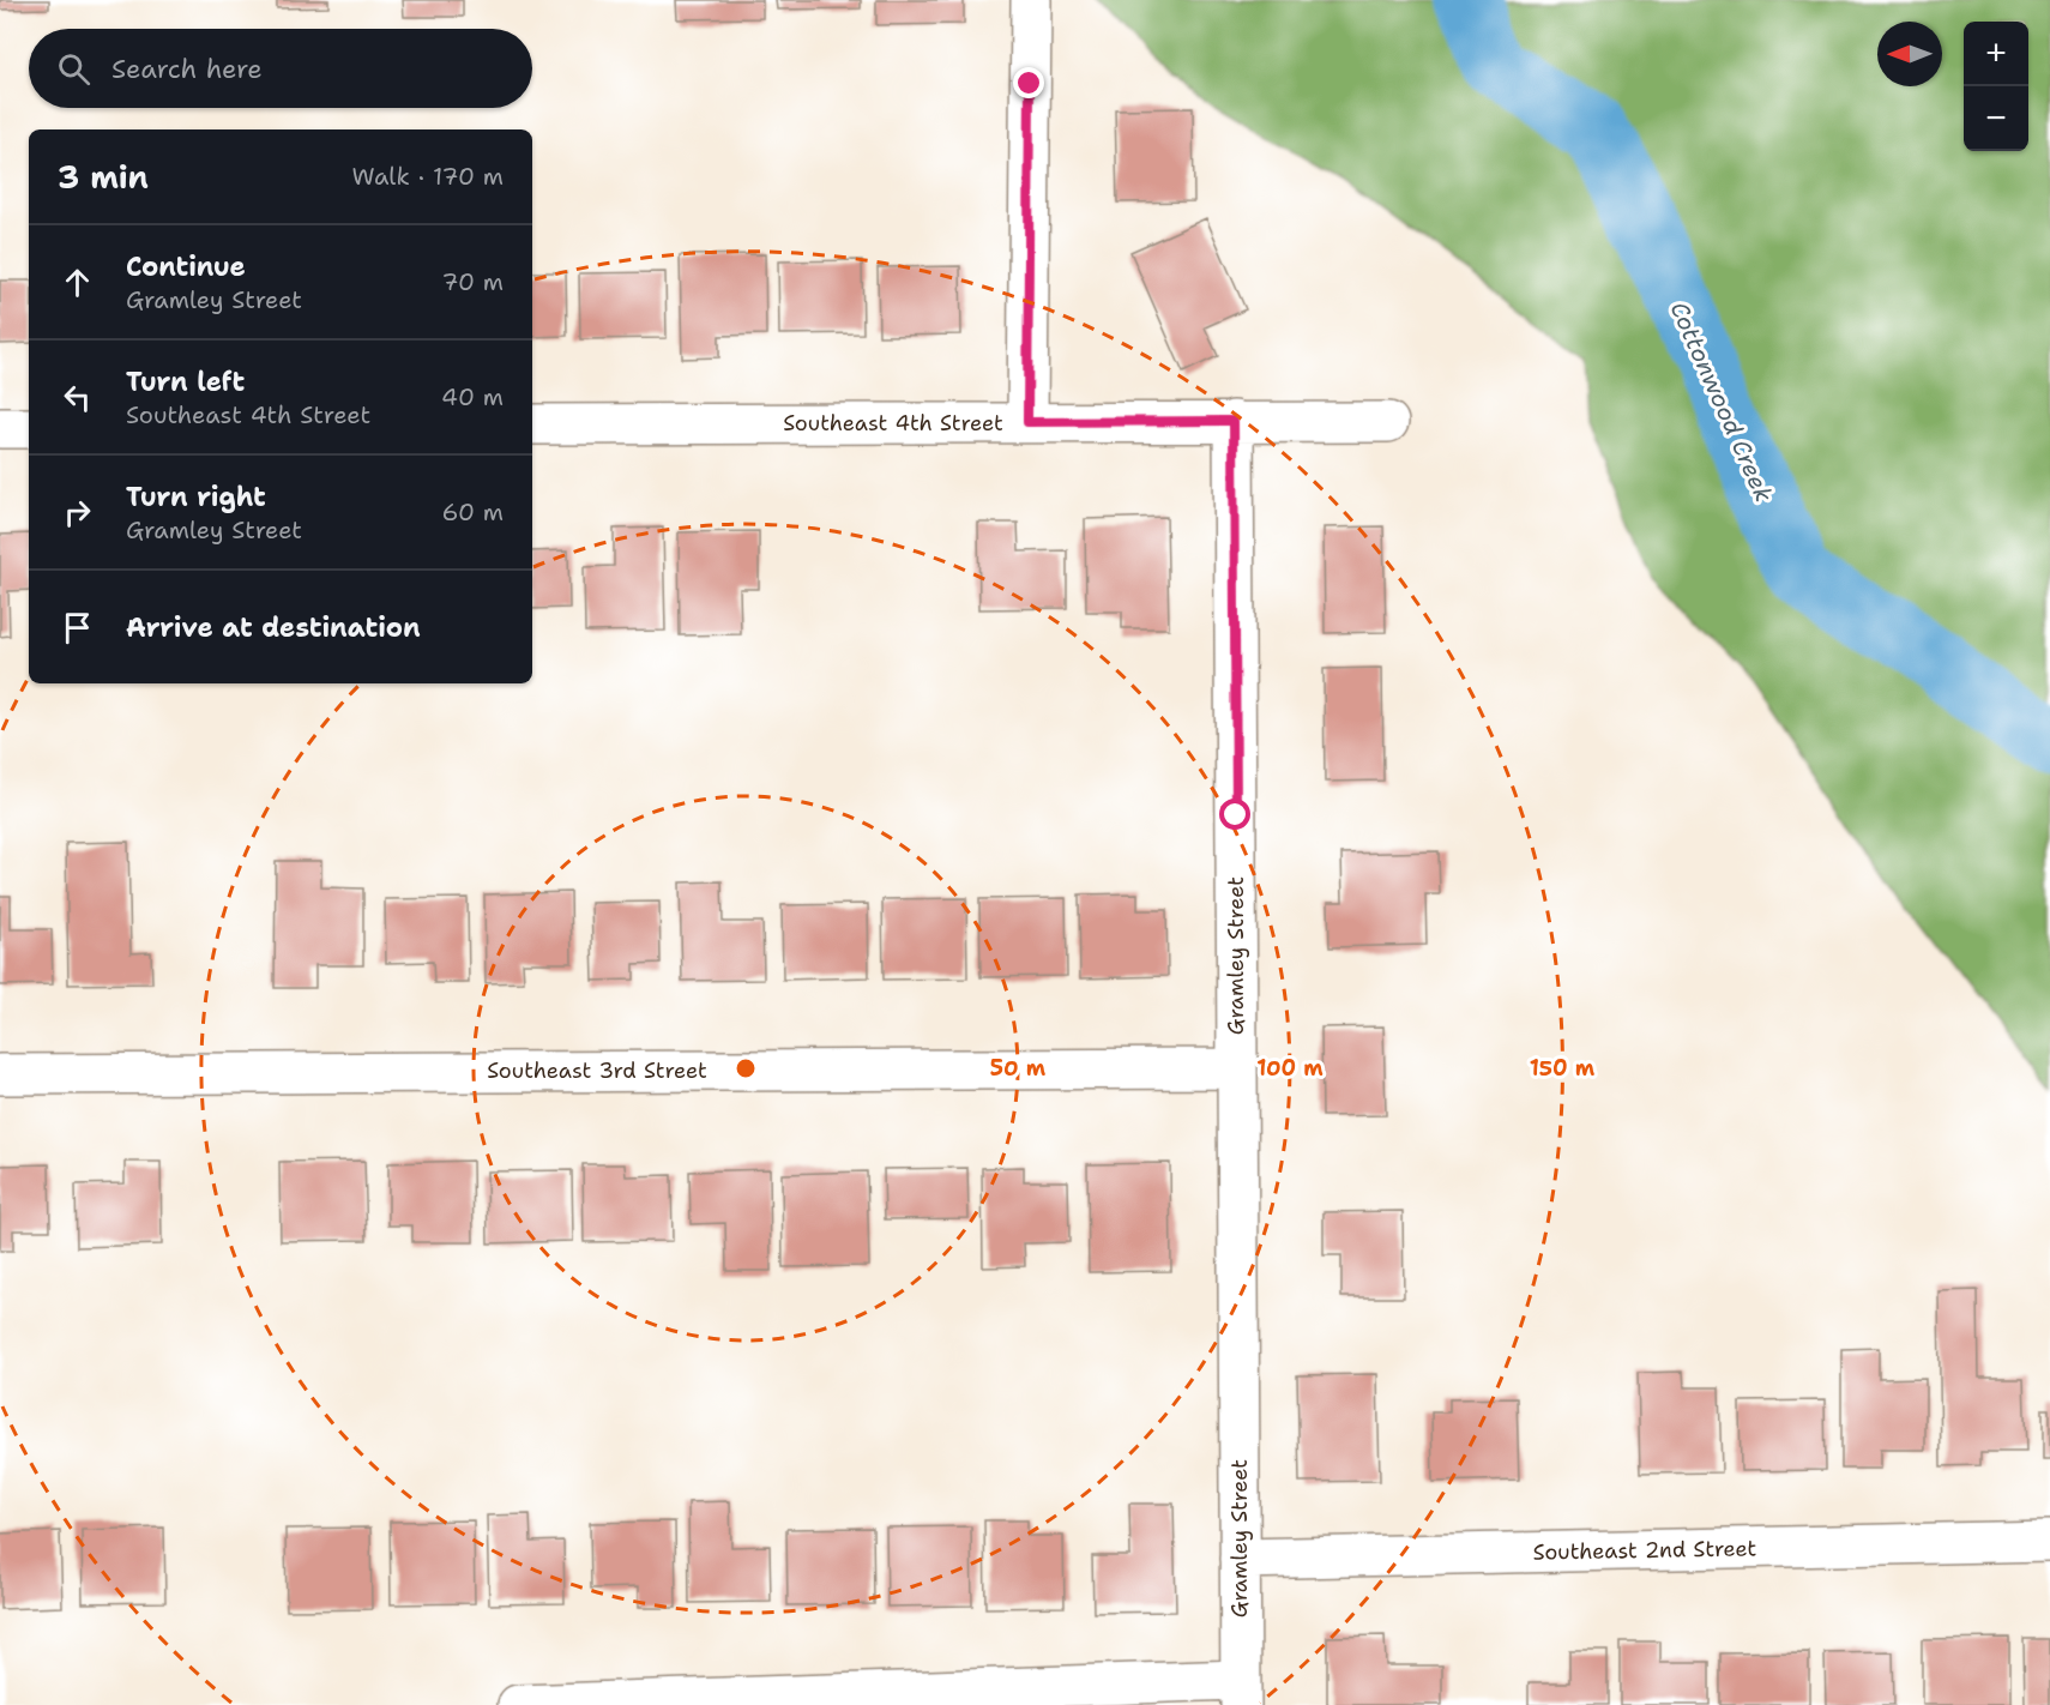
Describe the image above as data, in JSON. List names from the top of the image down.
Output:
{
  "streets": {
    "street": [
      "Southeast 4th Street",
      "Gramley Street",
      "Southeast 3rd Street",
      "Southeast 2nd Street"
    ]
  },
  "crossings": [
    ["Southeast 4th Street", "Gramley Street"],
    ["Gramley Street", "Southeast 3rd Street"],
    ["Gramley Street", "Southeast 2nd Street"]
  ],
  "water": ["Cottonwood Creek"],
  "north": "left",
  "page": {
    "map_buttons": ["+", "−"],
    "search": "Search here",
    "heading": ["3 min", "Walk · 170 m"],
    "list": [
      ["Continue", "Gramley Street", "70 m"],
      ["Turn left", "Southeast 4th Street", "40 m"],
      ["Turn right", "Gramley Street", "60 m"],
      "Arrive at destination"
    ]
  },
  "rings": ["50 m", "100 m", "150 m"]
}
